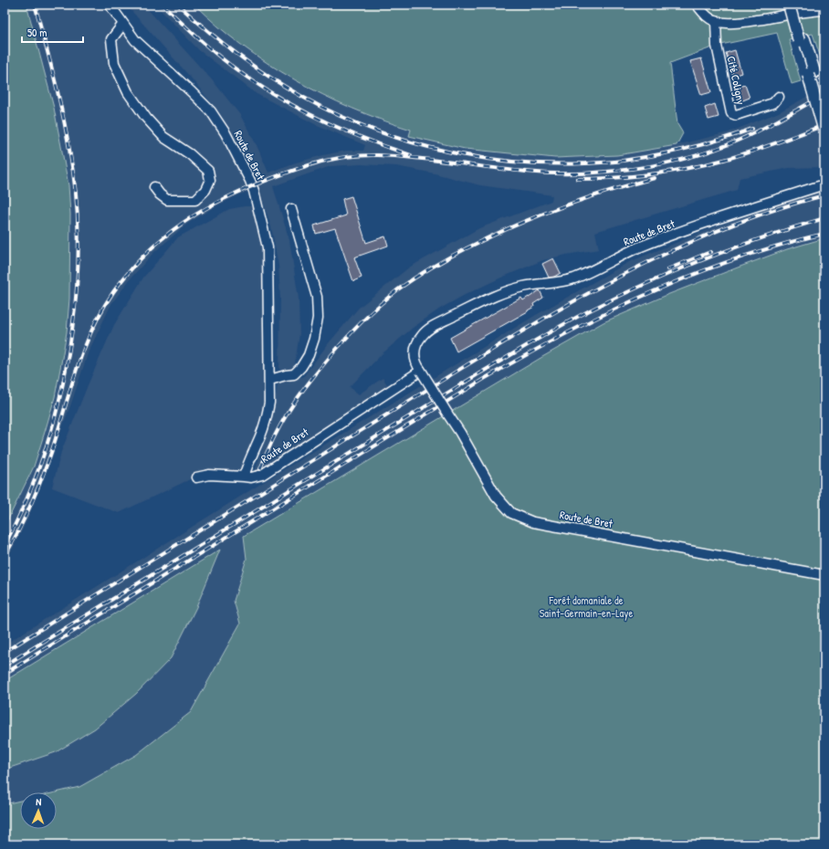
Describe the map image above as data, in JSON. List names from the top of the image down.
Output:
{
  "streets": {
    "street": ["Cité Coligny", "Route de Bret"]
  },
  "parks": ["Forêt domaniale de Saint-Germain-en-Laye"],
  "scale_bar": "50 m",
  "north": "top"
}
